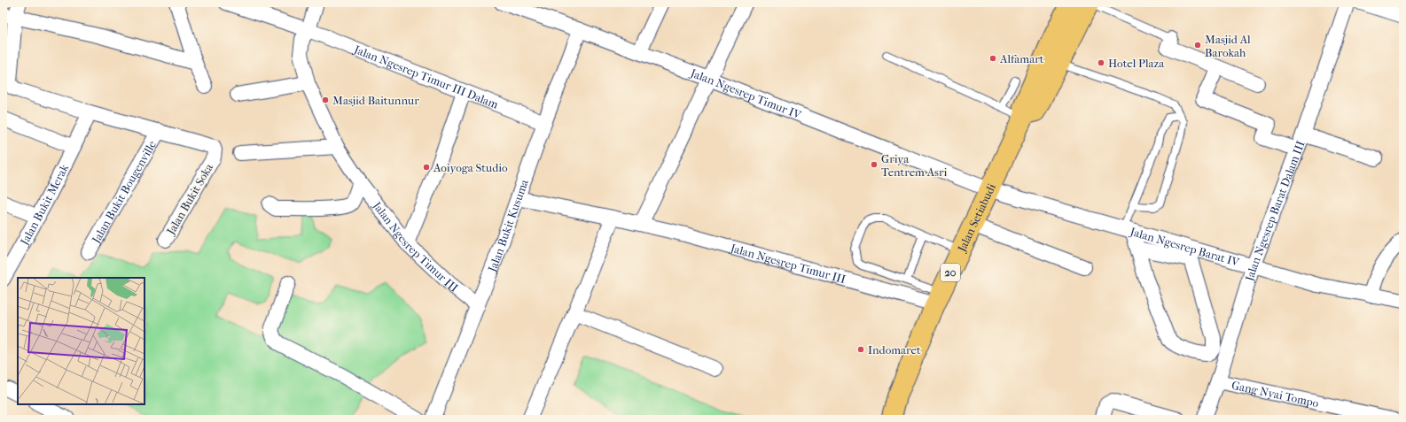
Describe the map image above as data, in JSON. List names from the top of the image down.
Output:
{
  "streets": {
    "highway": ["Jalan Setiabudi", "20"],
    "street": [
      "Jalan Ngesrep Timur III Dalam",
      "Jalan Ngesrep Timur IV",
      "Jalan Bukit Bougenville",
      "Jalan Bukit Soka",
      "Jalan Bukit Merak",
      "Jalan Ngesrep Barat Dalam III",
      "Jalan Bukit Kusuma",
      "Jalan Ngesrep Timur III",
      "Jalan Ngesrep Barat IV",
      "Gang Nyai Tompo"
    ]
  },
  "crossings": [
    ["Jalan Ngesrep Timur III Dalam", "Jalan Bukit Kusuma"],
    ["Jalan Ngesrep Timur III Dalam", "Jalan Ngesrep Timur III"],
    ["Jalan Ngesrep Timur IV", "Jalan Setiabudi"],
    ["Jalan Ngesrep Timur IV", "Jalan Bukit Kusuma"],
    ["Jalan Ngesrep Timur IV", "Jalan Ngesrep Barat IV"],
    ["Jalan Bukit Bougenville", "Jalan Bukit Soka"],
    ["Jalan Ngesrep Barat Dalam III", "Jalan Ngesrep Barat IV"],
    ["Jalan Ngesrep Barat Dalam III", "Gang Nyai Tompo"],
    ["Jalan Setiabudi", "Jalan Ngesrep Timur III"],
    ["Jalan Setiabudi", "Jalan Ngesrep Barat IV"],
    ["Jalan Bukit Kusuma", "Jalan Ngesrep Timur III"]
  ],
  "places": [
    "Masjid Al Barokah",
    "Alfamart",
    "Hotel Plaza",
    "Masjid Baitunnur",
    "Griya Tentrem Asri",
    "Aoiyoga Studio",
    "Indomaret"
  ]
}
